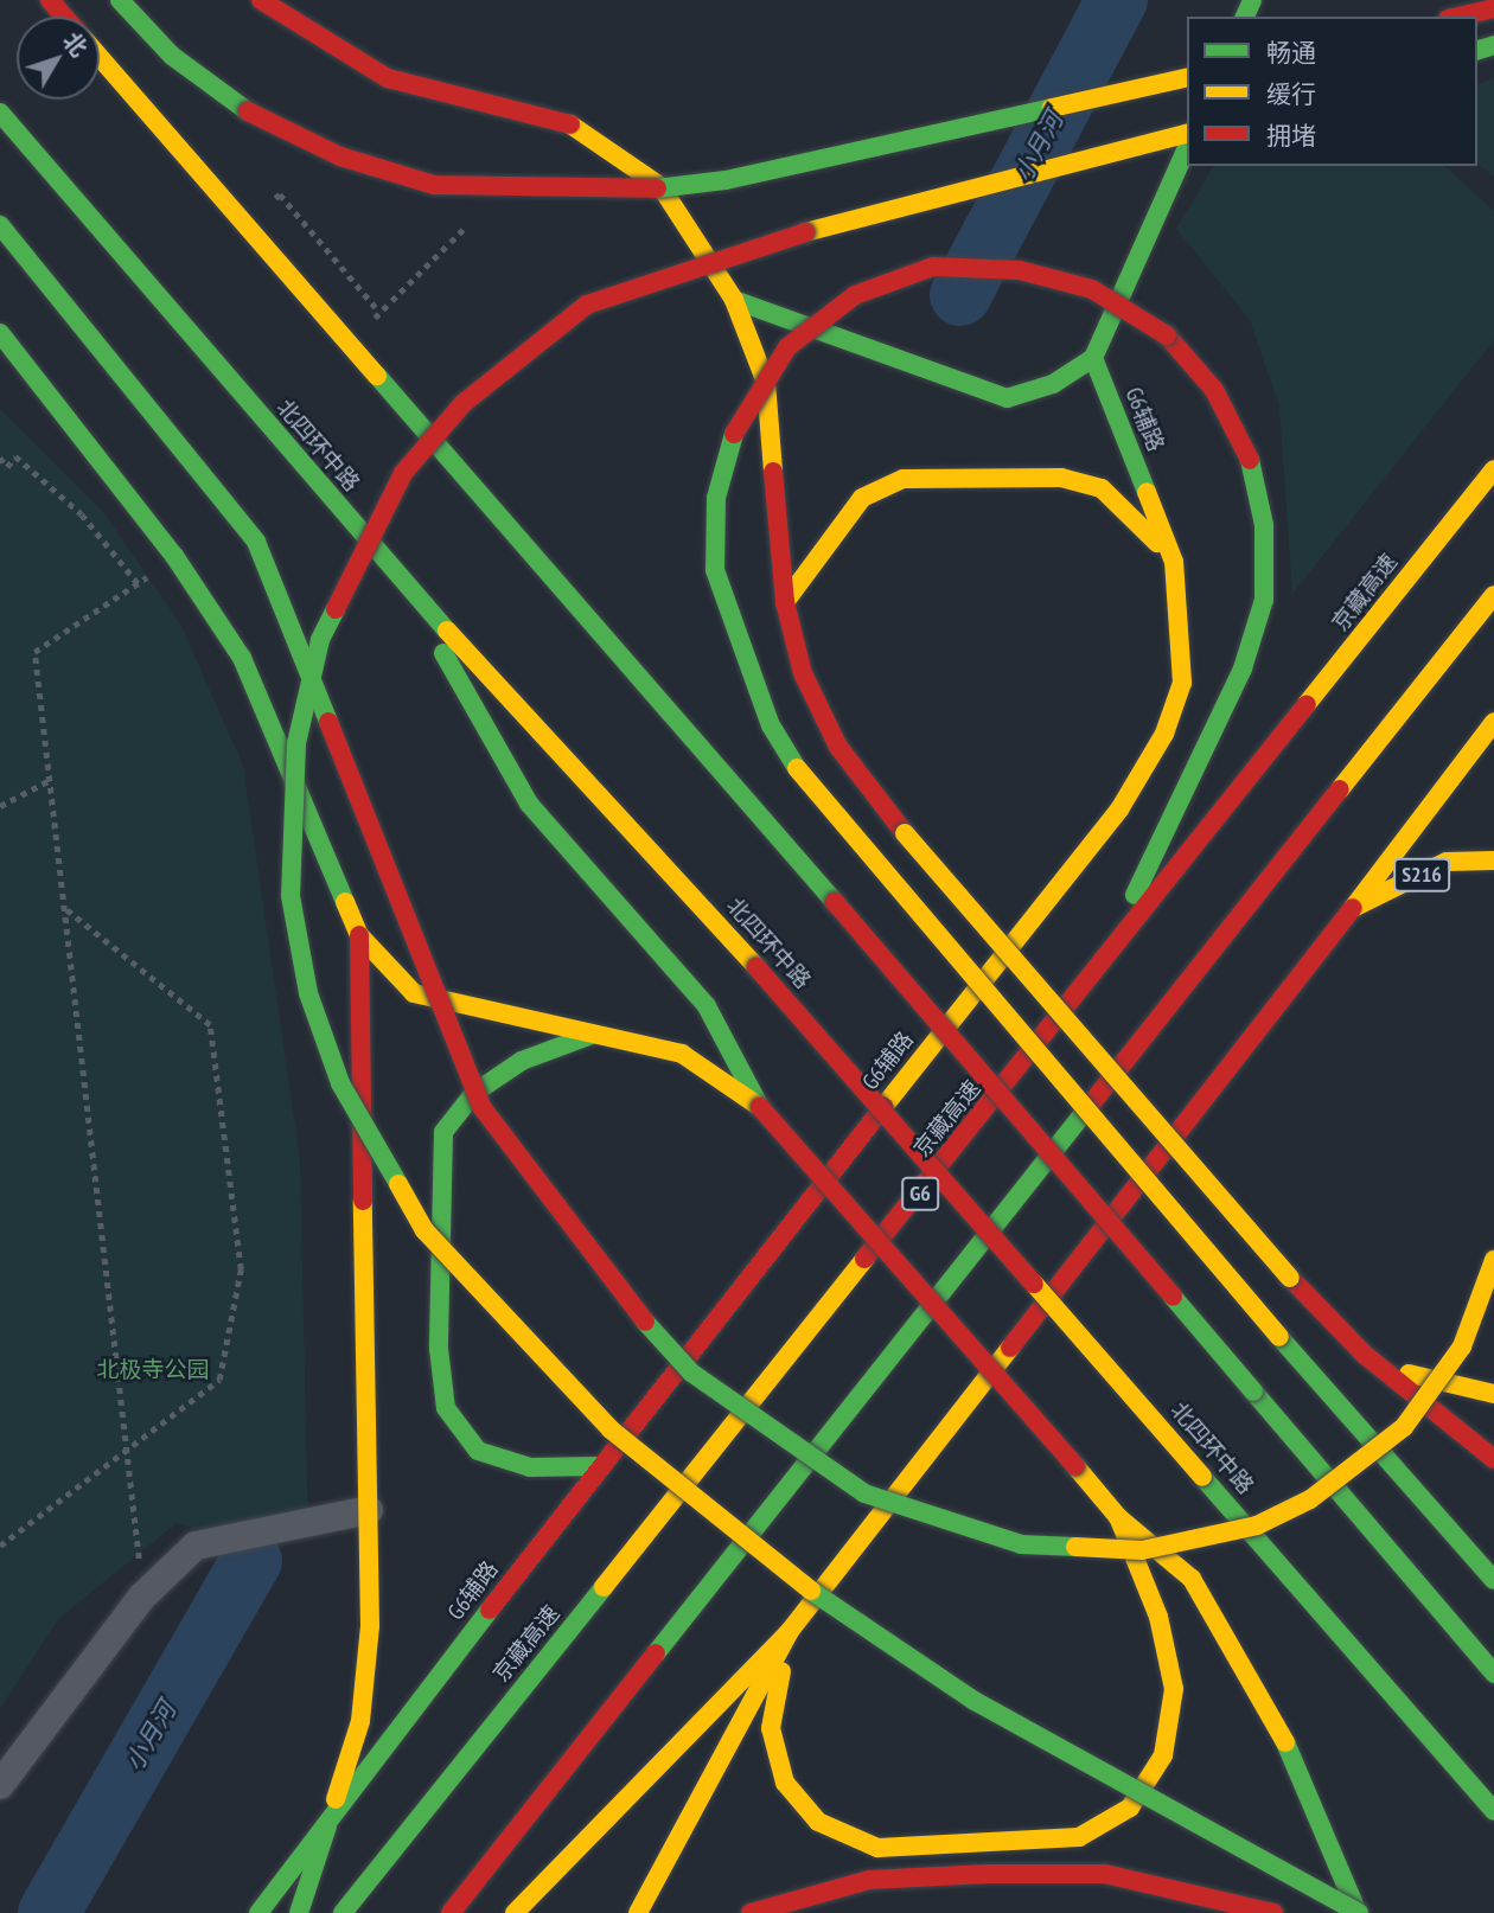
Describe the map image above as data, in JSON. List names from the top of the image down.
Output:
{
  "streets": {
    "main road": [
      "G6辅路",
      "北四环中路",
      "京藏高速",
      "S216",
      "G6"
    ]
  },
  "water": ["小月河"],
  "parks": ["北极寺公园"],
  "legend": ["畅通", "缓行", "拥堵"],
  "north": "top right"
}
